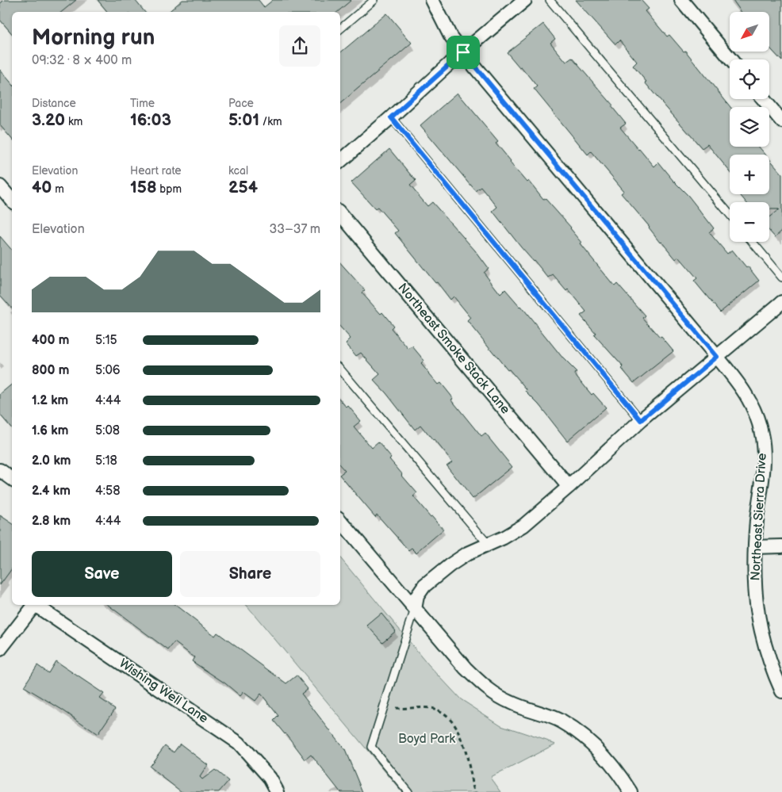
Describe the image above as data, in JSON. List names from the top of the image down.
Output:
{
  "streets": {
    "street": ["Northeast Smoke Stack Lane", "Northeast Sierra Drive", "Wishing Well Lane"]
  },
  "parks": ["Boyd Park"],
  "north": "bottom left",
  "page": {
    "map_buttons": ["+", "−"],
    "heading": ["Morning run", "09:32 · 8 × 400 m"],
    "stats": [
      ["Distance", "3.20 km"],
      ["Time", "16:03"],
      ["Pace", "5:01 /km"],
      ["Elevation", "40 m"],
      ["Heart rate", "158 bpm"],
      ["kcal", "254"]
    ],
    "chart": ["Elevation", "33–37 m"],
    "list": [
      {
        "name": "400 m",
        "note": "5:15"
      },
      {
        "name": "800 m",
        "note": "5:06"
      },
      {
        "name": "1.2 km",
        "note": "4:44"
      },
      {
        "name": "1.6 km",
        "note": "5:08"
      },
      {
        "name": "2.0 km",
        "note": "5:18"
      },
      {
        "name": "2.4 km",
        "note": "4:58"
      },
      {
        "name": "2.8 km",
        "note": "4:44"
      }
    ],
    "buttons": ["Save", "Share"]
  }
}
